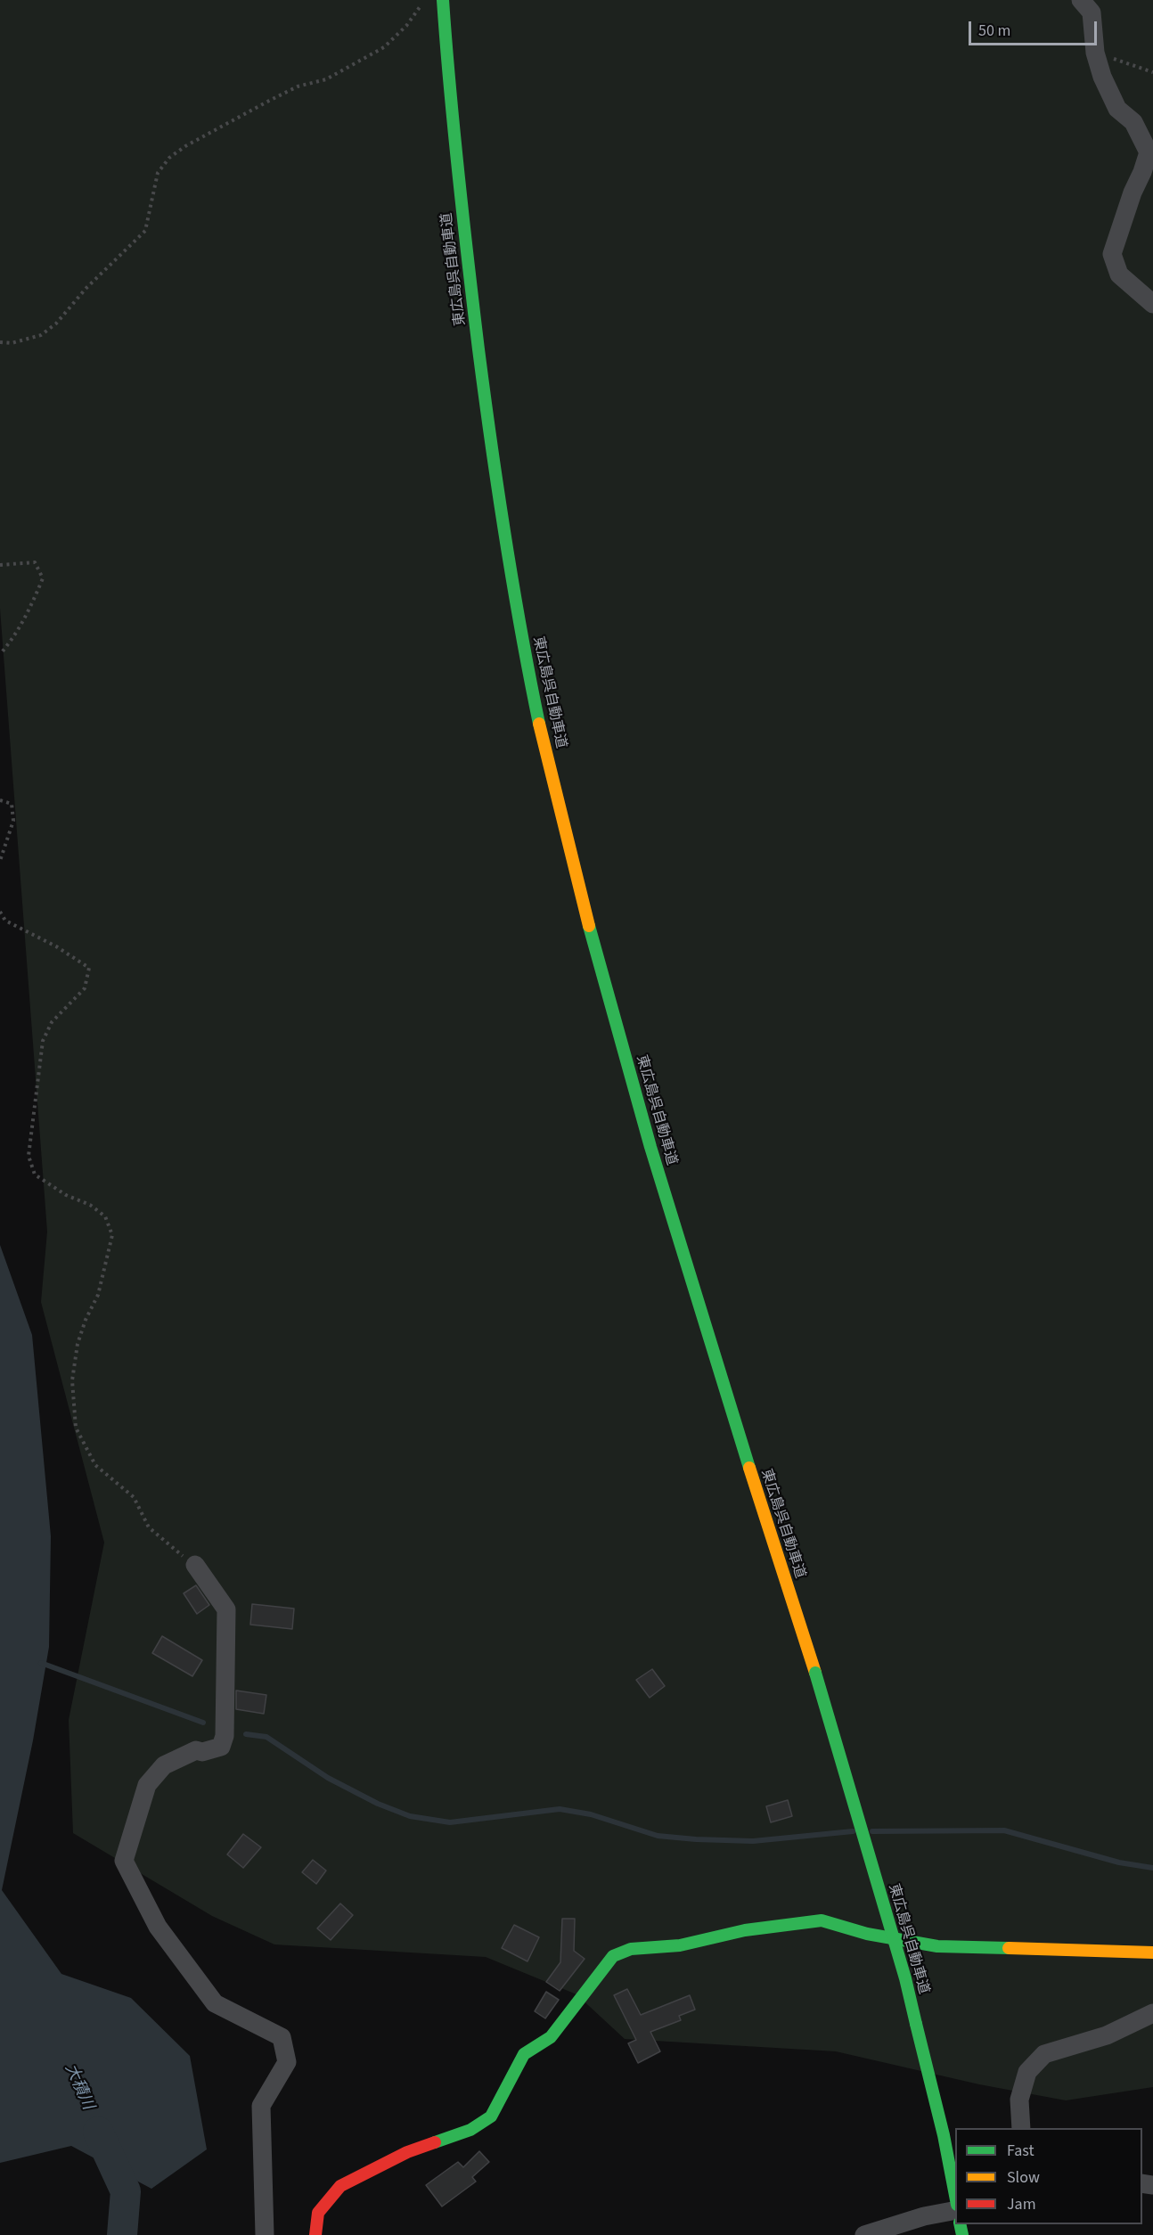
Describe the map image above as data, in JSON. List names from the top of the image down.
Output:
{
  "streets": {
    "main road": ["東広島呉自動車道"]
  },
  "water": ["大積川"],
  "legend": ["Fast", "Slow", "Jam"],
  "scale_bar": "50 m"
}
